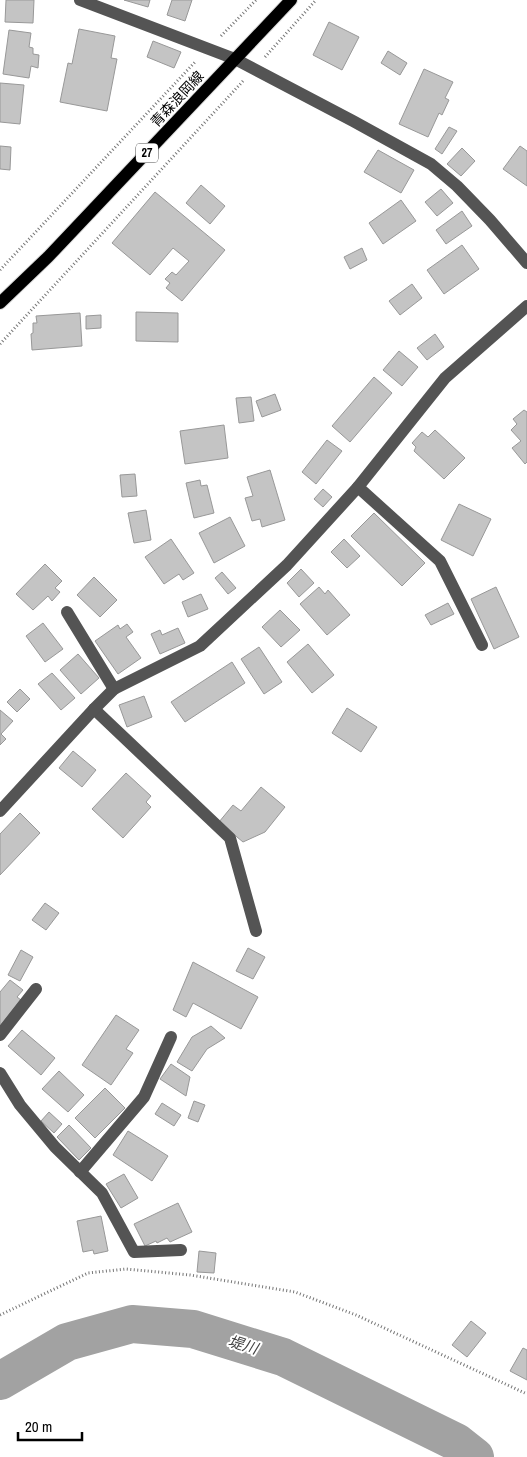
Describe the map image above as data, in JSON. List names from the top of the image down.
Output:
{
  "streets": {
    "main road": ["青森浪岡線", "27"]
  },
  "water": ["堤川"],
  "scale_bar": "20 m"
}
